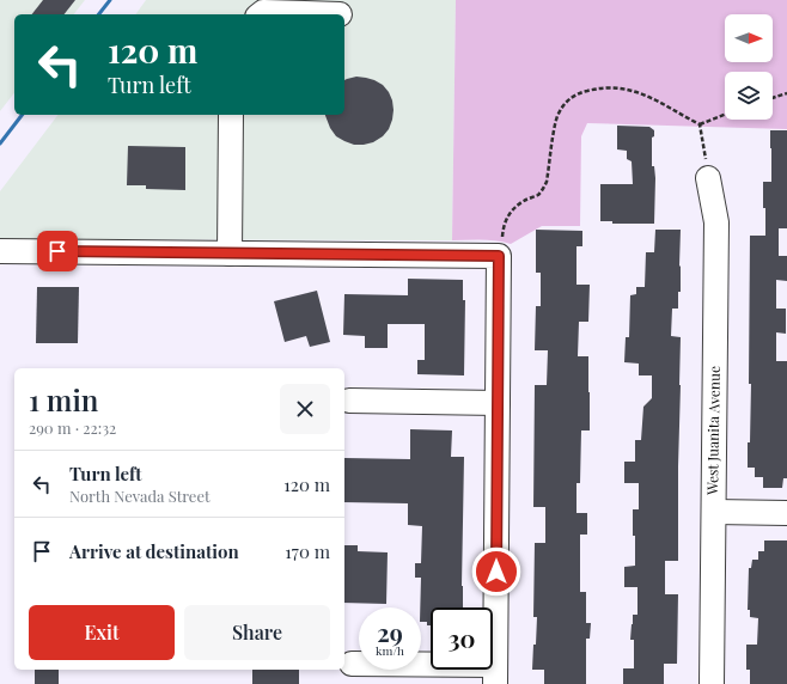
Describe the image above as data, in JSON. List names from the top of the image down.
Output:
{
  "streets": {
    "street": ["West Juanita Avenue"]
  },
  "north": "right",
  "page": {
    "turn": ["120 m", "Turn left"],
    "heading": ["1 min", "290 m · 22:32"],
    "list": [
      {
        "name": "Turn left",
        "note": "North Nevada Street",
        "value": "120 m"
      },
      {
        "name": "Arrive at destination",
        "value": "170 m"
      }
    ],
    "buttons": ["Exit", "Share"],
    "speed": "29 km/h",
    "limit": "30"
  }
}
